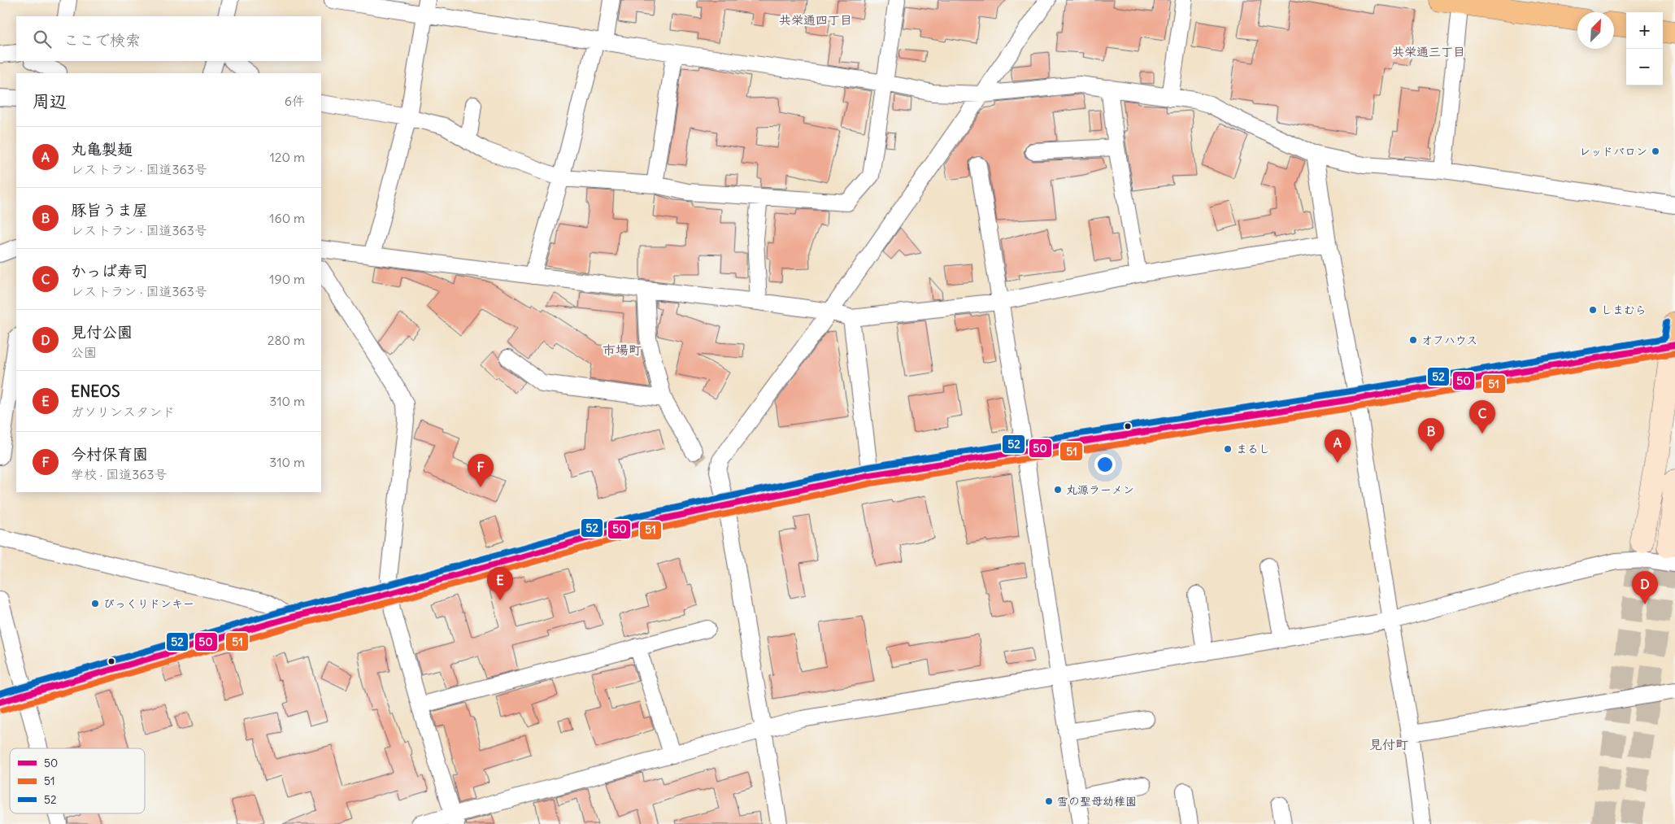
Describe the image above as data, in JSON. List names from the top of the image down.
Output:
{
  "districts": [
    "共栄通四丁目",
    "共栄通三丁目",
    "市場町",
    "見付町"
  ],
  "places": [
    "レッドバロン",
    "しまむら",
    "オフハウス",
    "まるし",
    "丸源ラーメン",
    "びっくりドンキー",
    "雪の聖母幼稚園"
  ],
  "lines": ["transit line 52", "transit line 50", "transit line 51"],
  "legend": ["50", "51", "52"],
  "north": "top right",
  "page": {
    "map_buttons": ["+", "−"],
    "search": "ここで検索",
    "heading": ["周辺", "6件"],
    "list": [
      {
        "mark": "A",
        "name": "丸亀製麺",
        "note": "レストラン · 国道363号",
        "value": "120 m"
      },
      {
        "mark": "B",
        "name": "豚旨うま屋",
        "note": "レストラン · 国道363号",
        "value": "160 m"
      },
      {
        "mark": "C",
        "name": "かっぱ寿司",
        "note": "レストラン · 国道363号",
        "value": "190 m"
      },
      {
        "mark": "D",
        "name": "見付公園",
        "note": "公園",
        "value": "280 m"
      },
      {
        "mark": "E",
        "name": "ENEOS",
        "note": "ガソリンスタンド",
        "value": "310 m"
      },
      {
        "mark": "F",
        "name": "今村保育園",
        "note": "学校 · 国道363号",
        "value": "310 m"
      }
    ],
    "pins": [
      "C",
      "B",
      "A",
      "F",
      "E",
      "D"
    ]
  }
}
